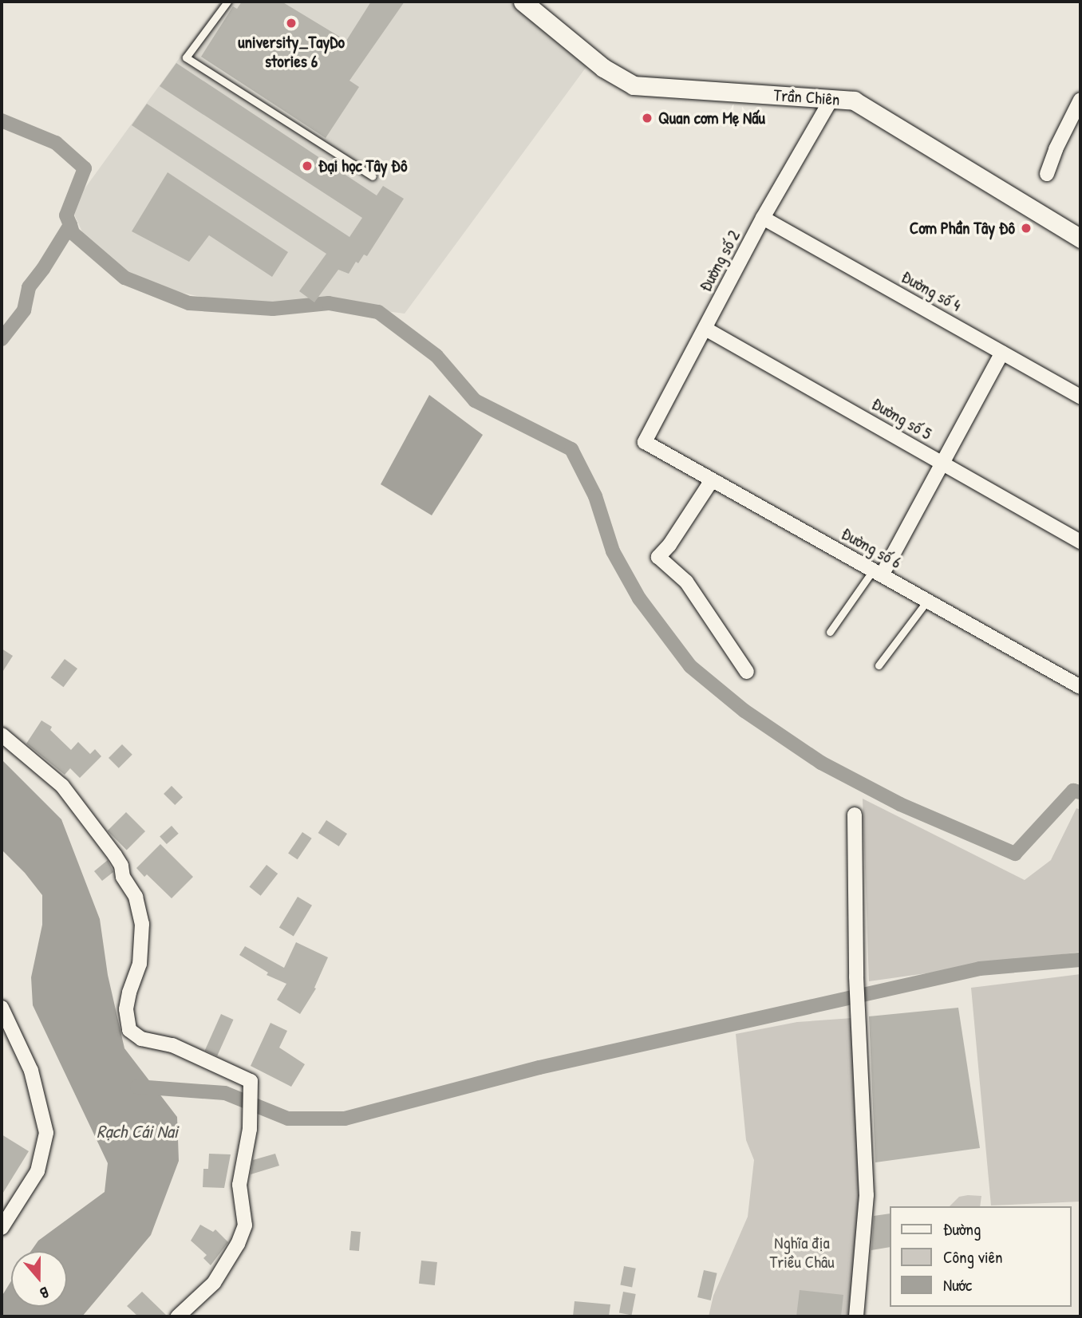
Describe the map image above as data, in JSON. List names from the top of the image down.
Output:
{
  "streets": {
    "street": [
      "Trần Chiên",
      "Đường số 2",
      "Đường số 4",
      "Đường số 5",
      "Đường số 6"
    ]
  },
  "crossings": [
    ["Trần Chiên", "Đường số 2"],
    ["Đường số 2", "Đường số 4"],
    ["Đường số 2", "Đường số 5"],
    ["Đường số 2", "Đường số 6"]
  ],
  "water": ["Rạch Cái Nai"],
  "parks": ["Nghĩa địa Triều Châu"],
  "places": [
    "university_TayDo stories 6",
    "Quan cơm Mẹ Nấu",
    "Đại học Tây Đô",
    "Cơm Phần Tây Đô"
  ],
  "legend": ["Đường", "Công viên", "Nước"],
  "north": "bottom"
}
